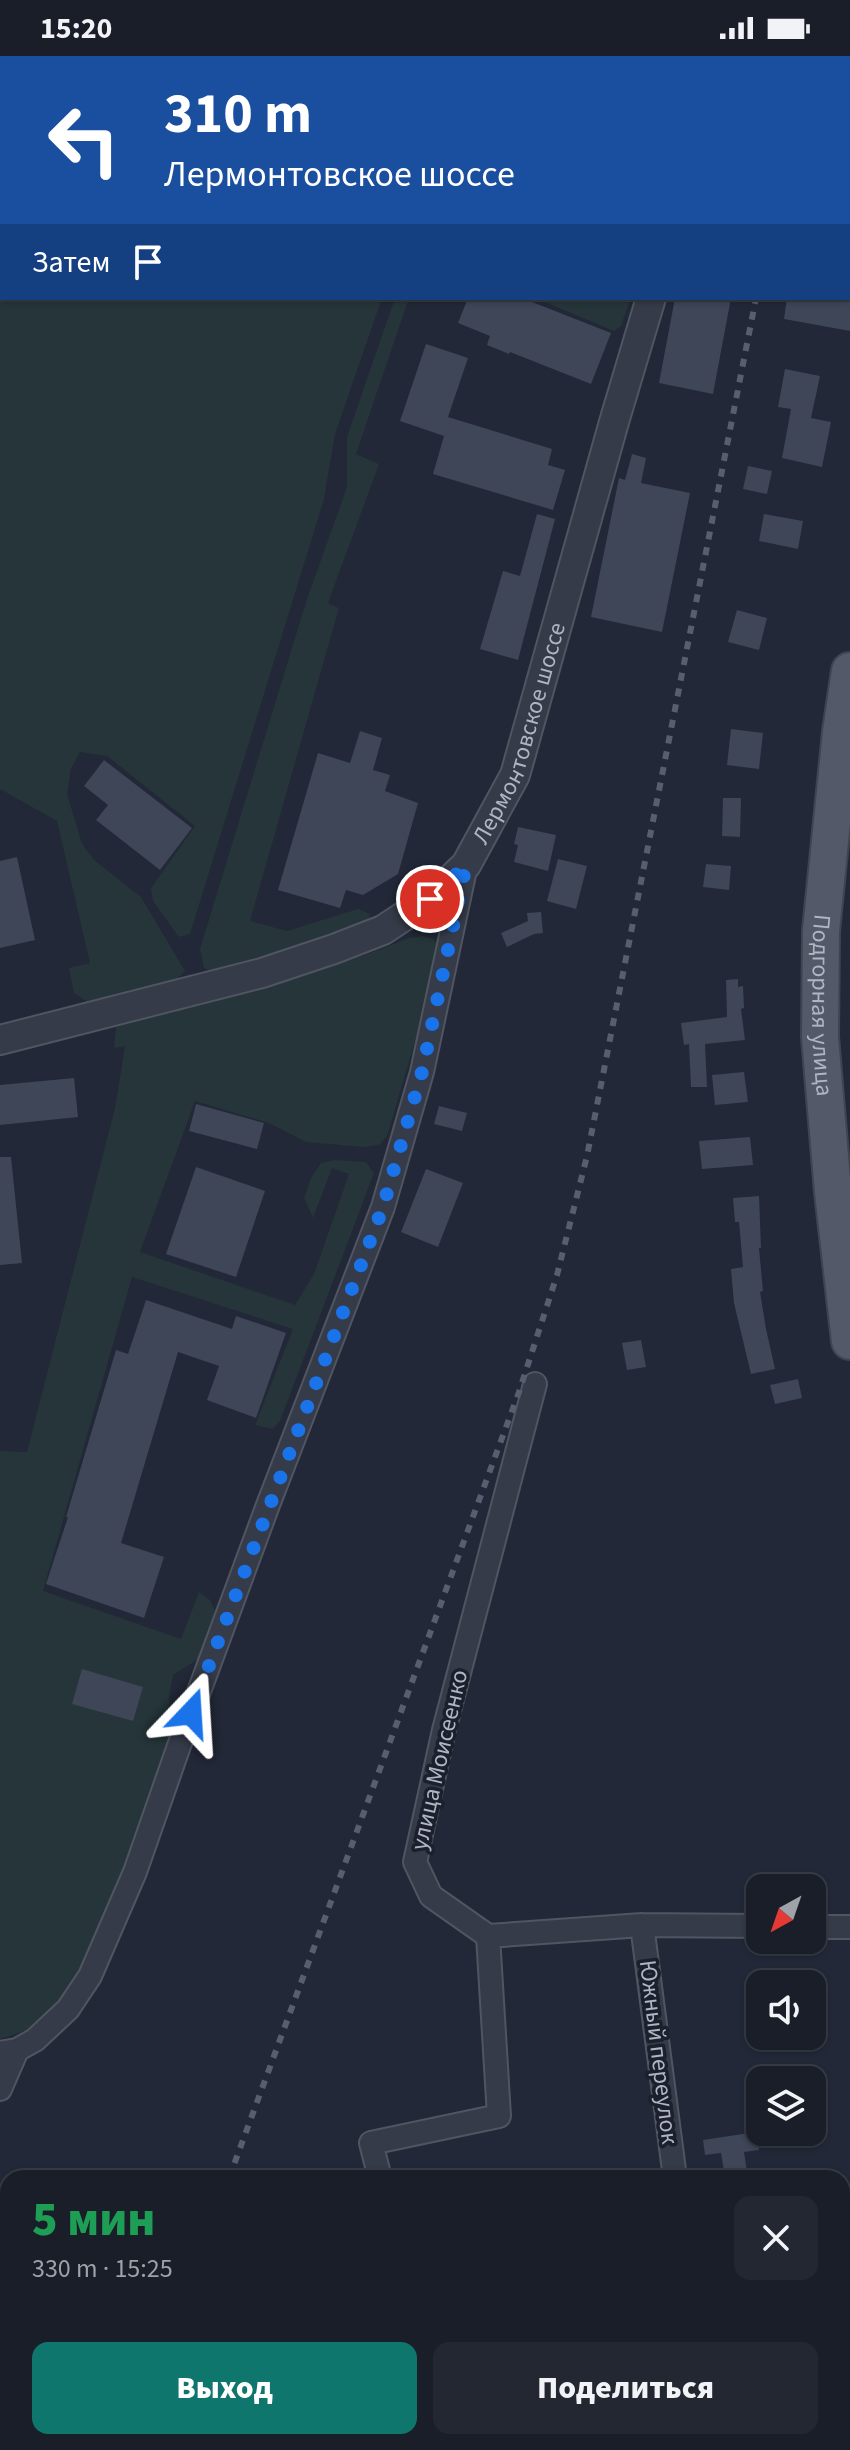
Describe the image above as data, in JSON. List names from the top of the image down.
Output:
{
  "streets": {
    "main road": ["Подгорная улица"],
    "street": ["Лермонтовское шоссе", "улица Моисеенко", "Южный переулок"]
  },
  "north": "bottom left",
  "page": {
    "status": "15:20",
    "turn": ["310 m", "Лермонтовское шоссе"],
    "then": "Затем",
    "heading": ["5 мин", "330 m · 15:25"],
    "buttons": ["Выход", "Поделиться"]
  }
}
